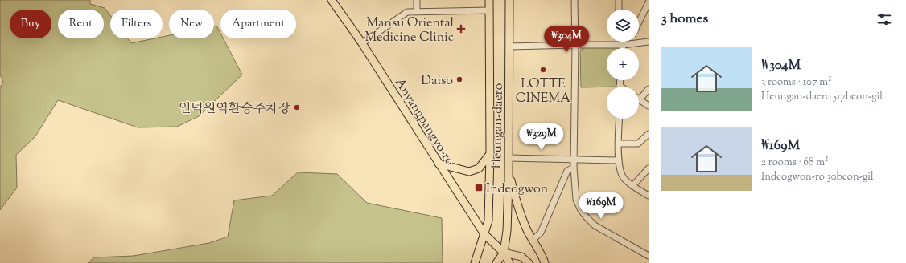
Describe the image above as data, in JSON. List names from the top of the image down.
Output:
{
  "streets": {
    "main road": ["Anyangpangyo-ro", "Heungan-daero"]
  },
  "crossings": [
    ["Anyangpangyo-ro", "Heungan-daero"]
  ],
  "places": {
    "health": ["Mansu Oriental Medicine Clinic"],
    "other": ["LOTTE CINEMA", "Daiso", "인덕원역환승주차장"],
    "transit": ["Indeogwon"]
  },
  "page": {
    "heading": "3 homes",
    "map_buttons": ["+", "−"],
    "chip": [
      "Buy",
      "Rent",
      "Filters",
      "New",
      "Apartment"
    ],
    "price": ["₩304M", "₩329M", "₩169M"],
    "list": [
      {
        "name": "₩304M",
        "note": "3 rooms · 107 m² · Heungan-daero 517beon-gil"
      },
      {
        "name": "₩169M",
        "note": "2 rooms · 68 m² · Indeogwon-ro 30beon-gil"
      }
    ]
  }
}
